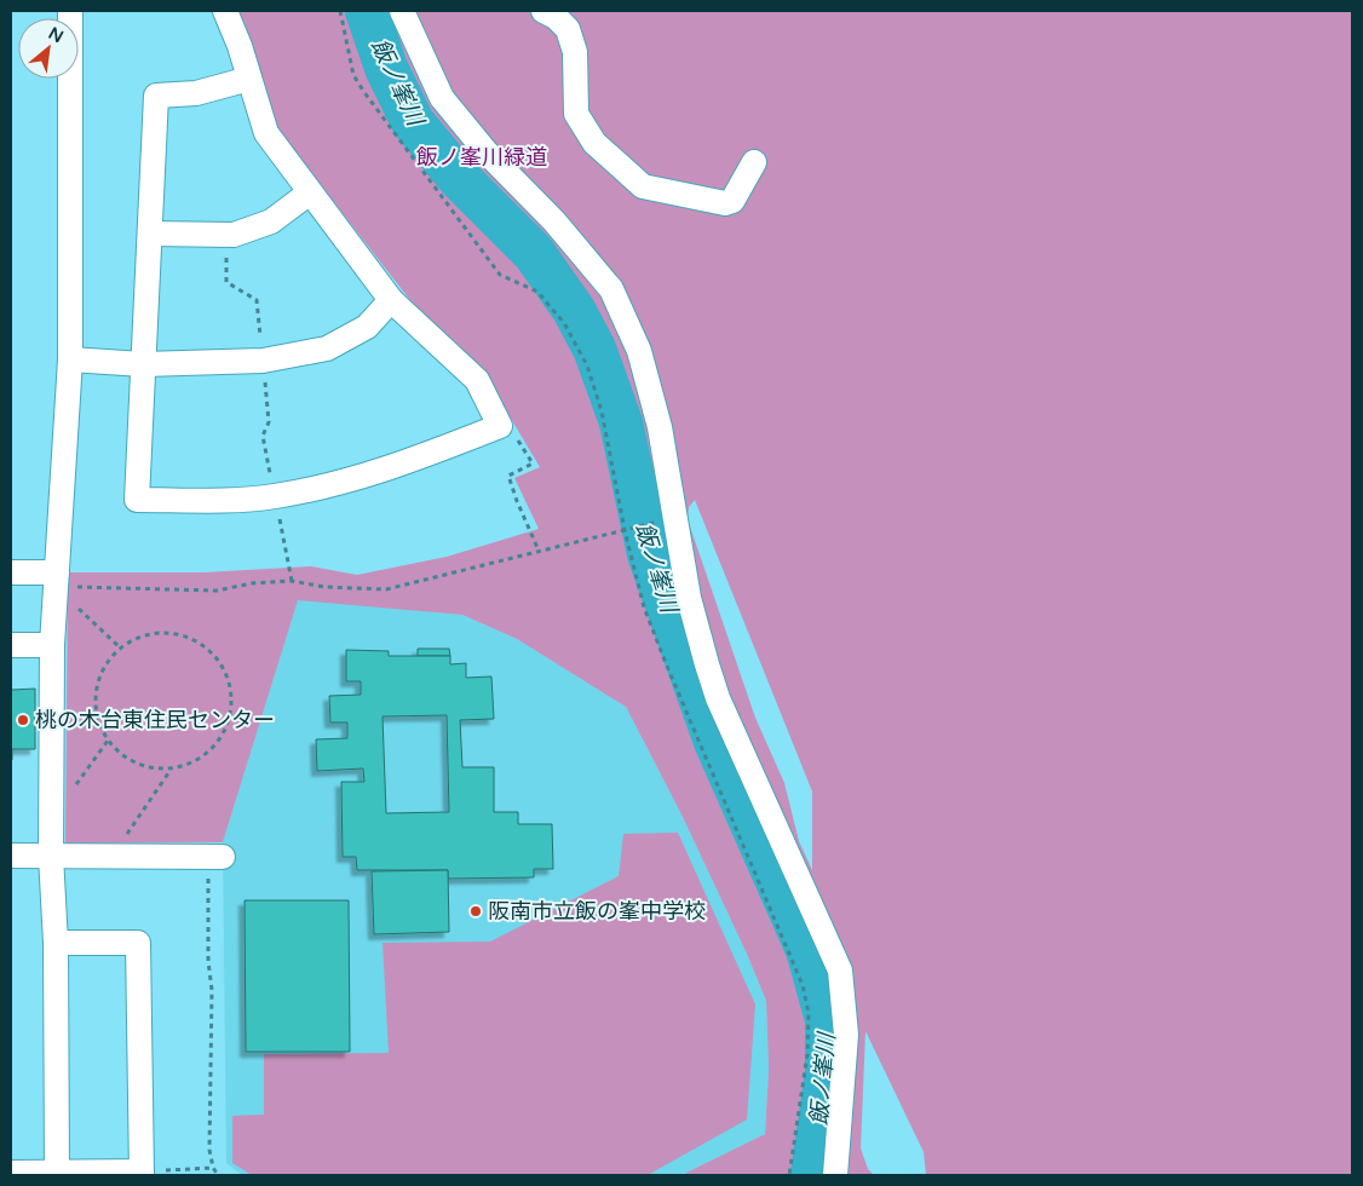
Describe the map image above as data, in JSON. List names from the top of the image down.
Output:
{
  "water": ["飯ノ峯川"],
  "parks": ["飯ノ峯川緑道"],
  "places": ["桃の木台東住民センター", "阪南市立飯の峯中学校"],
  "north": "top right"
}
